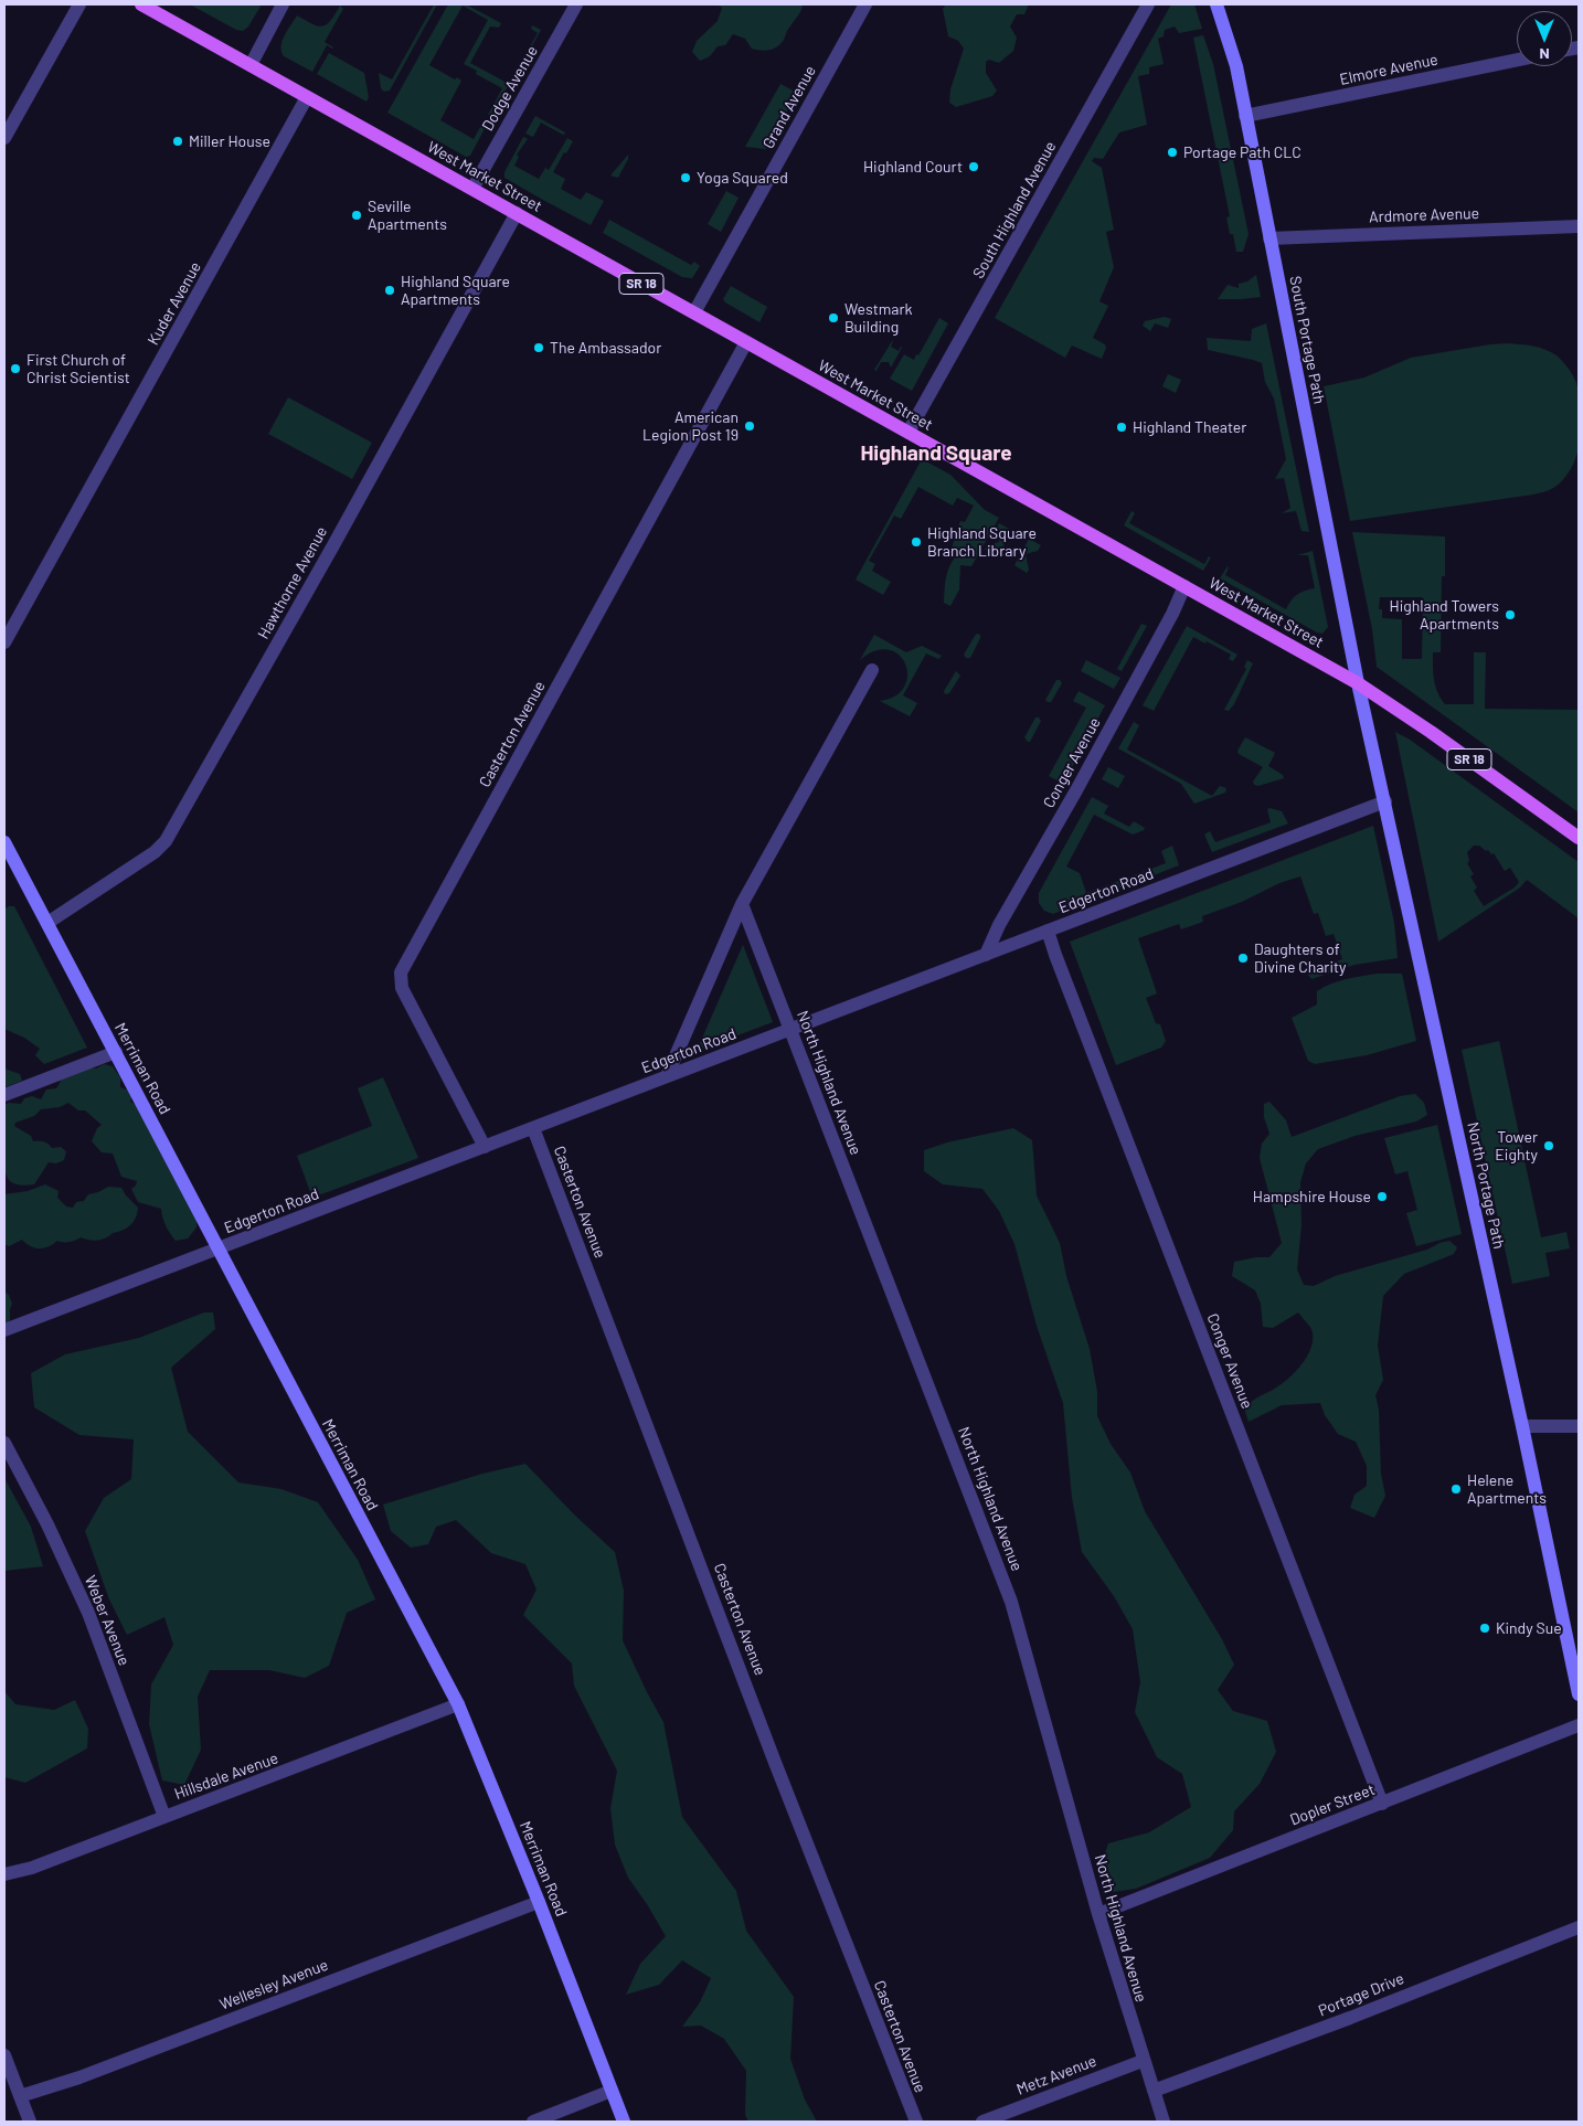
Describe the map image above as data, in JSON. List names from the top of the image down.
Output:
{
  "streets": {
    "main road": [
      "West Market Street",
      "SR 18",
      "South Portage Path",
      "Merriman Road",
      "North Portage Path"
    ],
    "street": [
      "Elmore Avenue",
      "Dodge Avenue",
      "Grand Avenue",
      "South Highland Avenue",
      "Ardmore Avenue",
      "Kuder Avenue",
      "Hawthorne Avenue",
      "Casterton Avenue",
      "Conger Avenue",
      "Edgerton Road",
      "North Highland Avenue",
      "Weber Avenue",
      "Hillsdale Avenue",
      "Dopler Street",
      "Wellesley Avenue",
      "Portage Drive",
      "Metz Avenue"
    ]
  },
  "crossings": [
    ["Elmore Avenue", "South Portage Path"],
    ["Dodge Avenue", "West Market Street"],
    ["Grand Avenue", "West Market Street"],
    ["West Market Street", "South Highland Avenue"],
    ["West Market Street", "Kuder Avenue"],
    ["West Market Street", "South Portage Path"],
    ["West Market Street", "Hawthorne Avenue"],
    ["West Market Street", "Casterton Avenue"],
    ["West Market Street", "Conger Avenue"],
    ["West Market Street", "North Portage Path"],
    ["Ardmore Avenue", "South Portage Path"],
    ["South Portage Path", "North Portage Path"],
    ["Hawthorne Avenue", "Merriman Road"],
    ["Casterton Avenue", "Edgerton Road"],
    ["Conger Avenue", "Edgerton Road"],
    ["Conger Avenue", "Dopler Street"],
    ["Edgerton Road", "Merriman Road"],
    ["Edgerton Road", "North Highland Avenue"],
    ["Edgerton Road", "North Portage Path"],
    ["Merriman Road", "Hillsdale Avenue"],
    ["Merriman Road", "Wellesley Avenue"],
    ["North Highland Avenue", "Dopler Street"],
    ["North Highland Avenue", "Portage Drive"],
    ["North Highland Avenue", "Metz Avenue"],
    ["Weber Avenue", "Hillsdale Avenue"]
  ],
  "districts": ["Highland Square"],
  "places": [
    "Miller House",
    "Portage Path CLC",
    "Highland Court",
    "Yoga Squared",
    "Seville Apartments",
    "Highland Square Apartments",
    "Westmark Building",
    "The Ambassador",
    "First Church of Christ Scientist",
    "American Legion Post 19",
    "Highland Theater",
    "Highland Square Branch Library",
    "Highland Towers Apartments",
    "Daughters of Divine Charity",
    "Tower Eighty",
    "Hampshire House",
    "Helene Apartments",
    "Kindy Sue"
  ],
  "north": "bottom"
}
